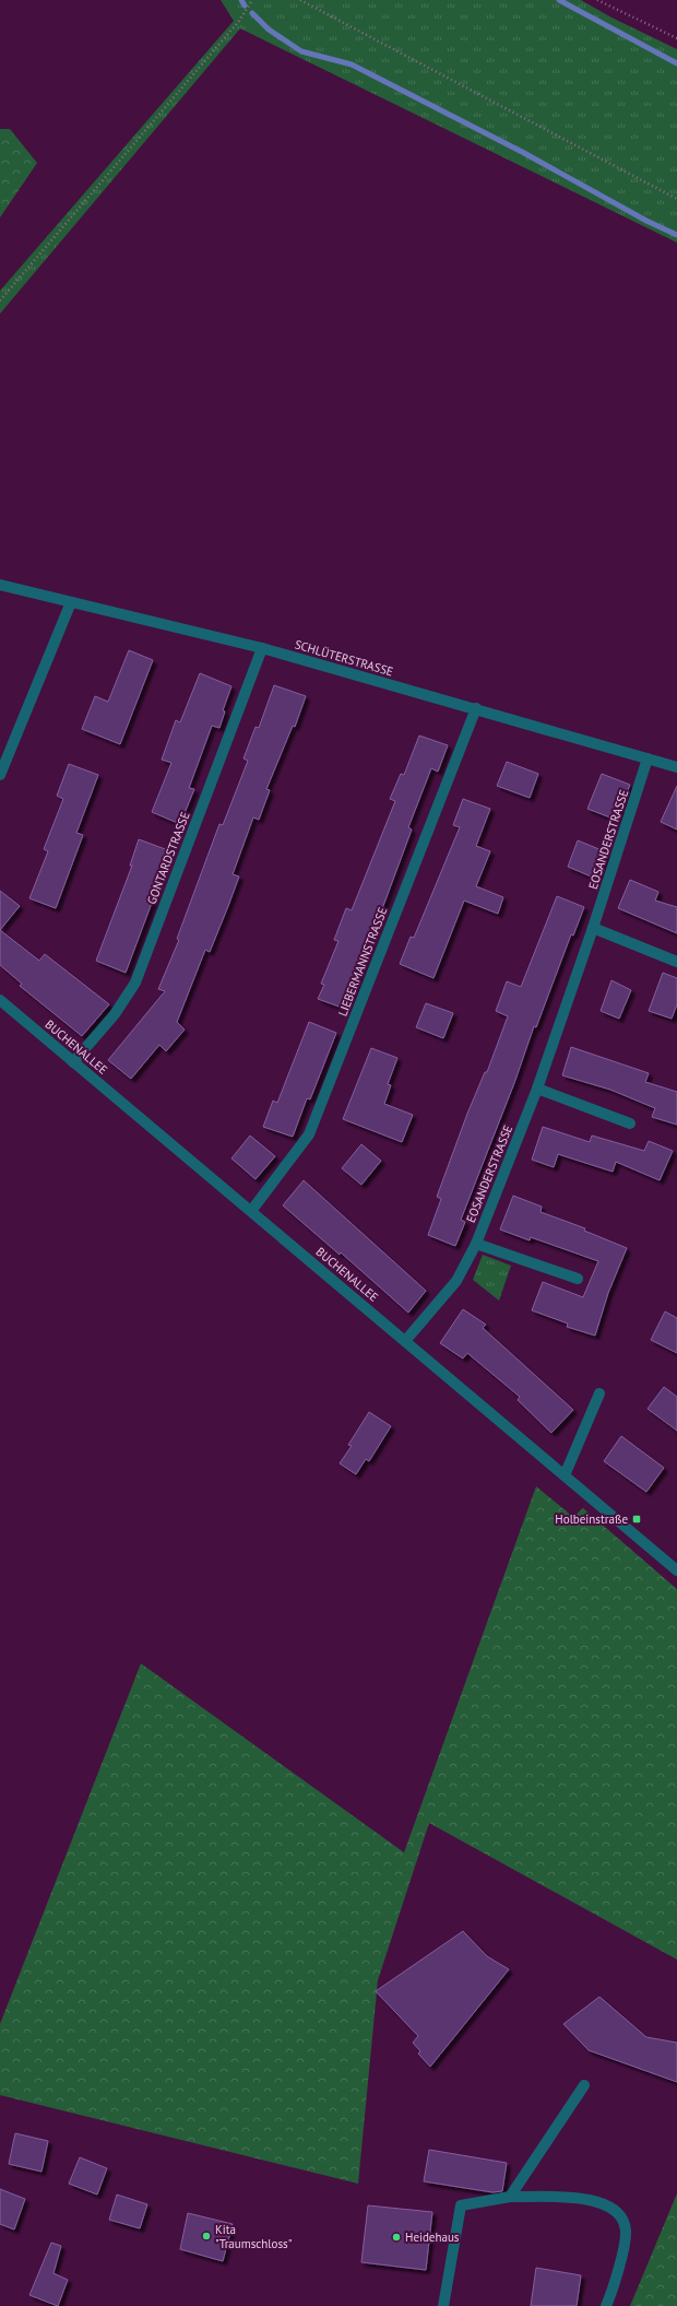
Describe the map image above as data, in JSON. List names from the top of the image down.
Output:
{
  "streets": {
    "street": [
      "SCHLÜTERSTRASSE",
      "EOSANDERSTRASSE",
      "GONTARDSTRASSE",
      "LIEBERMANNSTRASSE",
      "BUCHENALLEE"
    ]
  },
  "crossings": [
    ["SCHLÜTERSTRASSE", "EOSANDERSTRASSE"],
    ["SCHLÜTERSTRASSE", "GONTARDSTRASSE"],
    ["SCHLÜTERSTRASSE", "LIEBERMANNSTRASSE"],
    ["EOSANDERSTRASSE", "BUCHENALLEE"],
    ["GONTARDSTRASSE", "BUCHENALLEE"],
    ["LIEBERMANNSTRASSE", "BUCHENALLEE"]
  ],
  "places": {
    "transit": ["Holbeinstraße"],
    "other": ["Kita \"Traumschloss\"", "Heidehaus"]
  }
}
